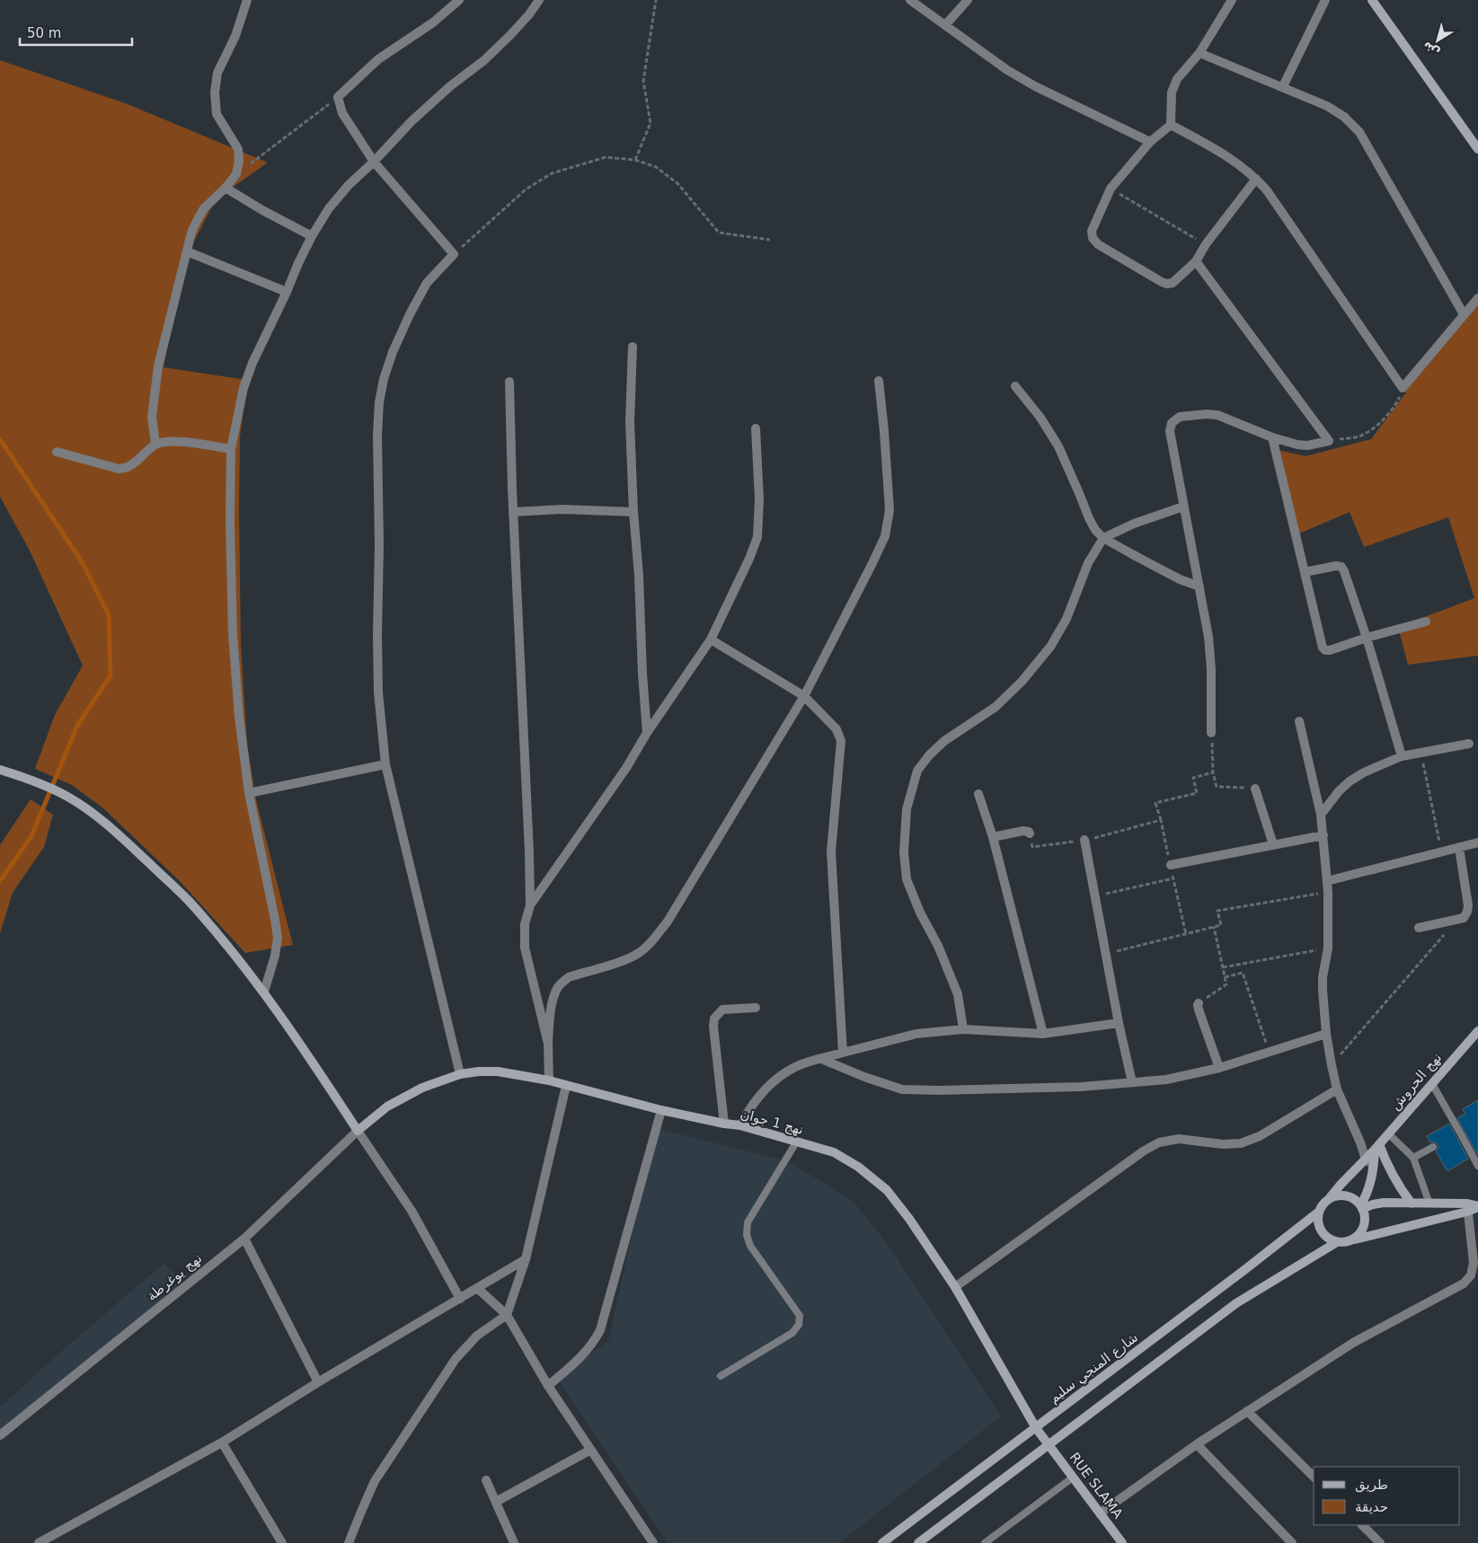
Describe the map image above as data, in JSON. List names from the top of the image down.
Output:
{
  "streets": {
    "street": [
      "نهج الحروش",
      "نهج 1 جوان",
      "نهج يوغرطة",
      "شارع المنجي سليم",
      "RUE SLAMA"
    ]
  },
  "crossings": [
    ["نهج الحروش", "شارع المنجي سليم"],
    ["نهج 1 جوان", "نهج يوغرطة"],
    ["نهج 1 جوان", "شارع المنجي سليم"],
    ["نهج 1 جوان", "RUE SLAMA"]
  ],
  "legend": ["طريق", "حديقة"],
  "scale_bar": "50 m",
  "north": "bottom left"
}
